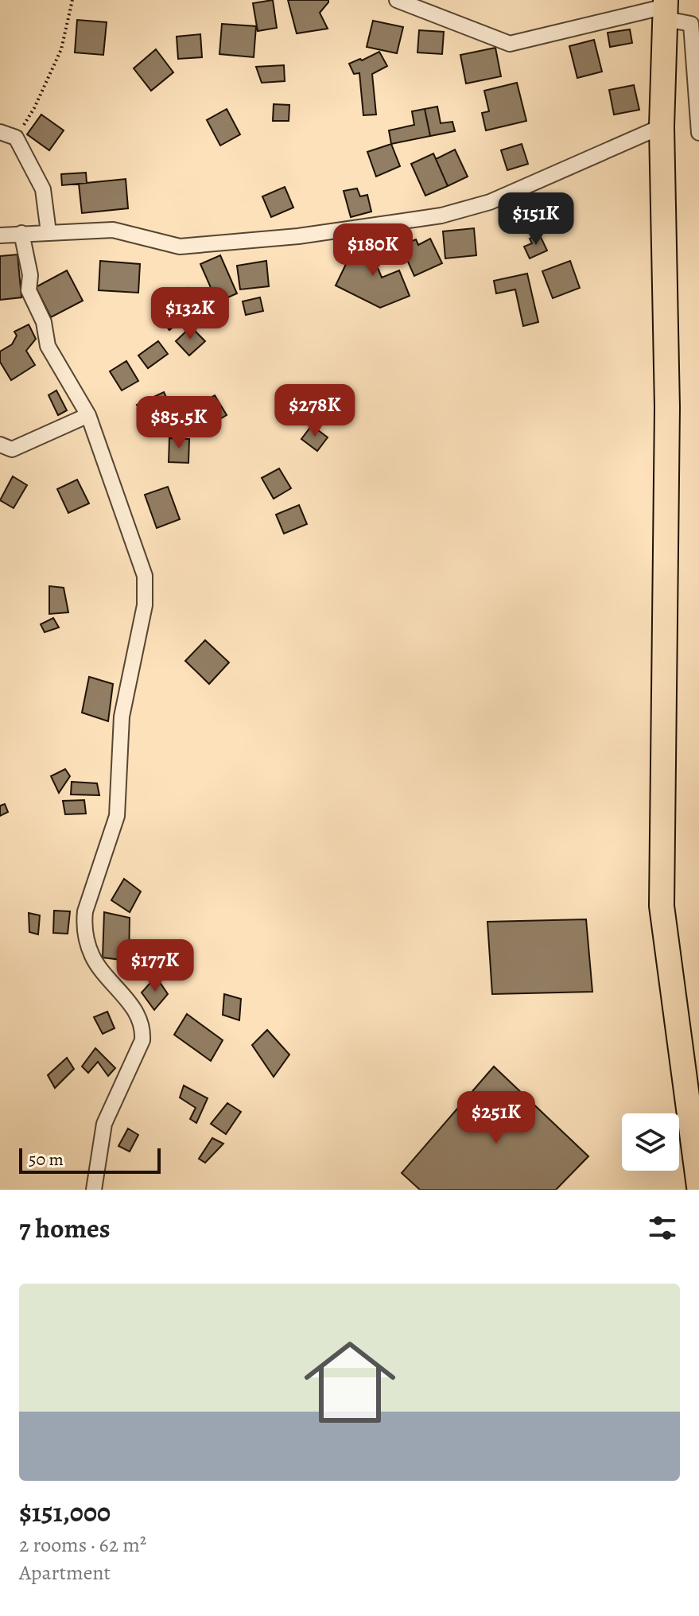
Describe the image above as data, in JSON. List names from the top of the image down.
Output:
{
  "scale_bar": "50 m",
  "page": {
    "price": [
      "$151K",
      "$180K",
      "$132K",
      "$278K",
      "$85.5K",
      "$177K",
      "$251K"
    ],
    "scale": "50 m",
    "heading": "7 homes",
    "list": [
      {
        "name": "$151,000",
        "note": "2 rooms · 62 m² · Apartment"
      }
    ]
  }
}
